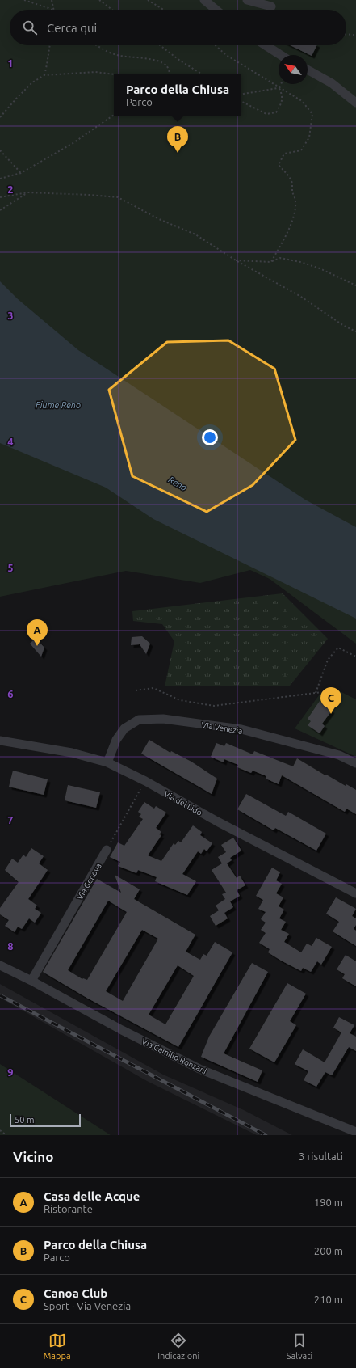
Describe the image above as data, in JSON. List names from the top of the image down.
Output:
{
  "streets": {
    "street": [
      "Via Venezia",
      "Via del Lido",
      "Via Genova",
      "Via Camillo Ronzani"
    ]
  },
  "crossings": [
    ["Via Venezia", "Via del Lido"],
    ["Via Genova", "Via Camillo Ronzani"]
  ],
  "water": ["Fiume Reno", "Reno"],
  "scale_bar": "50 m",
  "north": "top left",
  "page": {
    "search": "Cerca qui",
    "popup": ["Parco della Chiusa", "Parco"],
    "pins": ["B", "A", "C"],
    "scale": "50 m",
    "heading": ["Vicino", "3 risultati"],
    "list": [
      {
        "mark": "A",
        "name": "Casa delle Acque",
        "note": "Ristorante",
        "value": "190 m"
      },
      {
        "mark": "B",
        "name": "Parco della Chiusa",
        "note": "Parco",
        "value": "200 m"
      },
      {
        "mark": "C",
        "name": "Canoa Club",
        "note": "Sport · Via Venezia",
        "value": "210 m"
      }
    ],
    "nav": ["Mappa", "Indicazioni", "Salvati"]
  },
  "grid": {
    "rows": [
      "1",
      "2",
      "3",
      "4",
      "5",
      "6",
      "7",
      "8",
      "9"
    ]
  }
}
